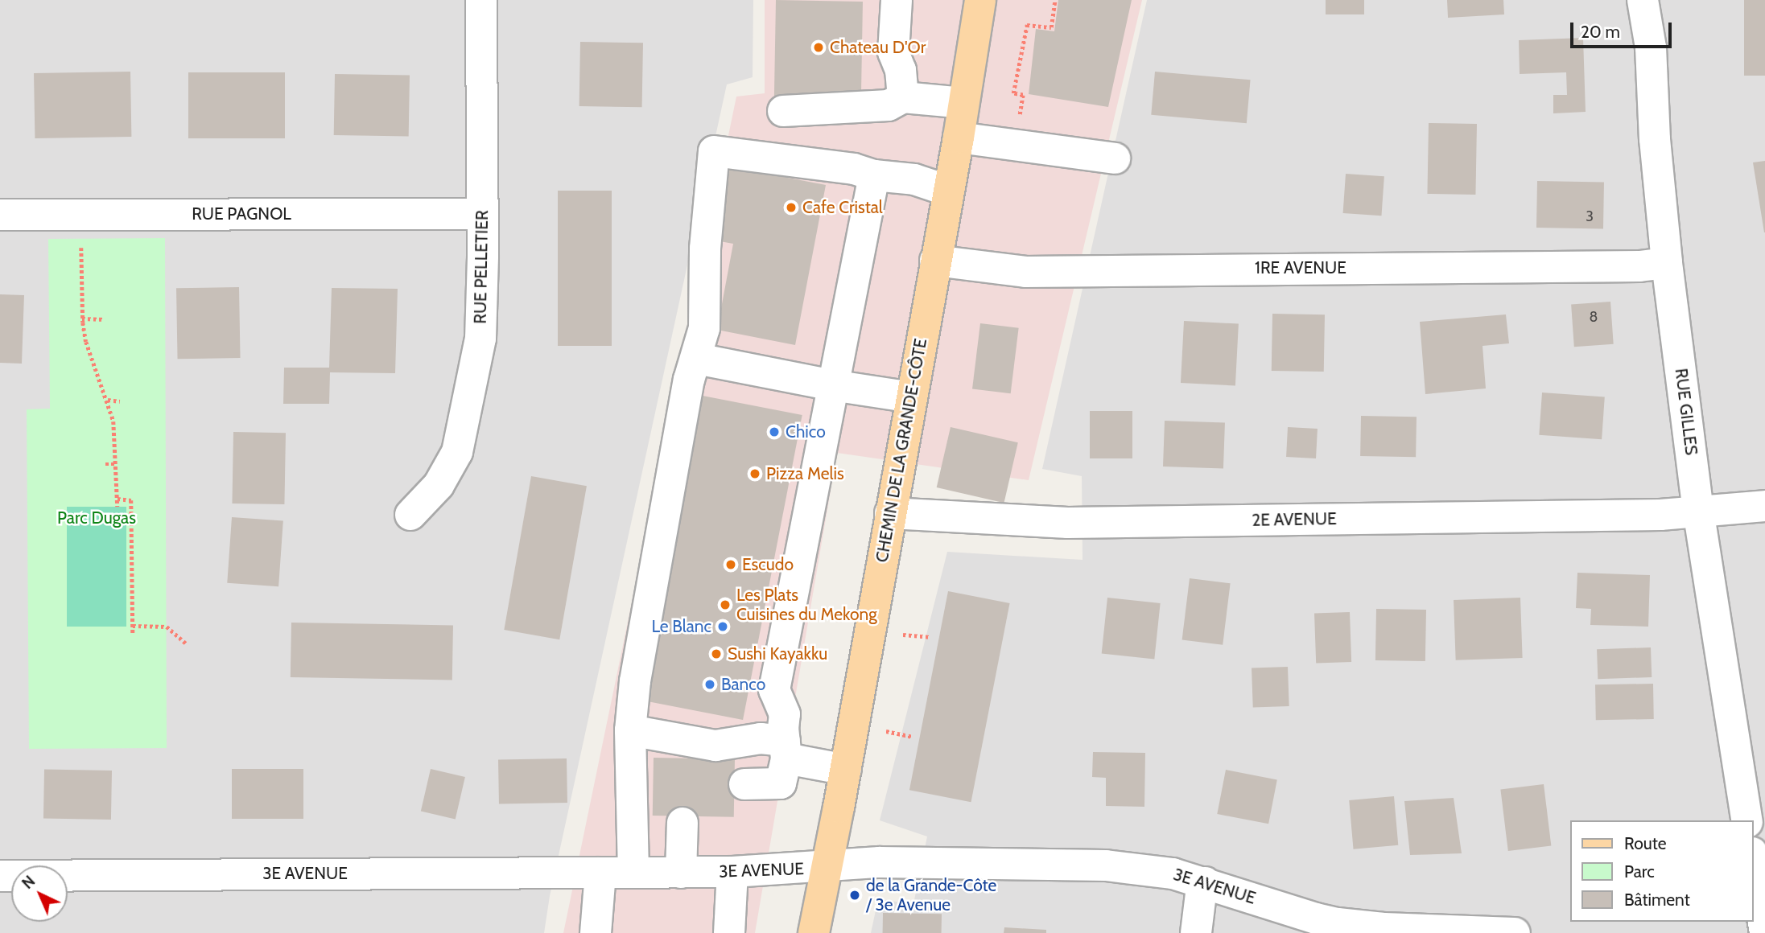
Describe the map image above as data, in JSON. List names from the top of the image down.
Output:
{
  "streets": {
    "main road": ["CHEMIN DE LA GRANDE-CÔTE"],
    "street": [
      "RUE PAGNOL",
      "RUE PELLETIER",
      "1RE AVENUE",
      "RUE GILLES",
      "2E AVENUE",
      "3E AVENUE"
    ]
  },
  "crossings": [
    ["RUE PAGNOL", "RUE PELLETIER"],
    ["1RE AVENUE", "RUE GILLES"],
    ["1RE AVENUE", "CHEMIN DE LA GRANDE-CÔTE"],
    ["RUE GILLES", "2E AVENUE"],
    ["CHEMIN DE LA GRANDE-CÔTE", "2E AVENUE"],
    ["CHEMIN DE LA GRANDE-CÔTE", "3E AVENUE"]
  ],
  "parks": ["Parc Dugas"],
  "places": [
    "Chateau D'Or",
    "Cafe Cristal",
    "Chico",
    "Pizza Melis",
    "Escudo",
    "Les Plats Cuisines du Mekong",
    "Le Blanc",
    "Sushi Kayakku",
    "Banco",
    "de la Grande-Côte / 3e Avenue"
  ],
  "house_numbers": ["3", "8"],
  "legend": ["Route", "Parc", "Bâtiment"],
  "scale_bar": "20 m",
  "north": "top left"
}
